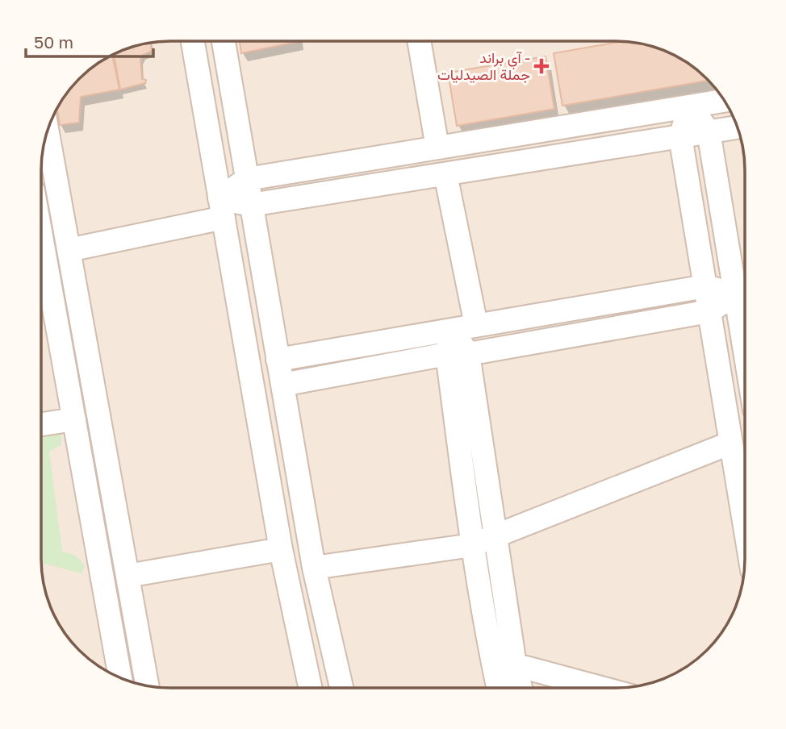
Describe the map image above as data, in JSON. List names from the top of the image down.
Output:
{
  "places": {
    "health": ["آي براند - جملة الصيدليات"]
  },
  "scale_bar": "50 m"
}
